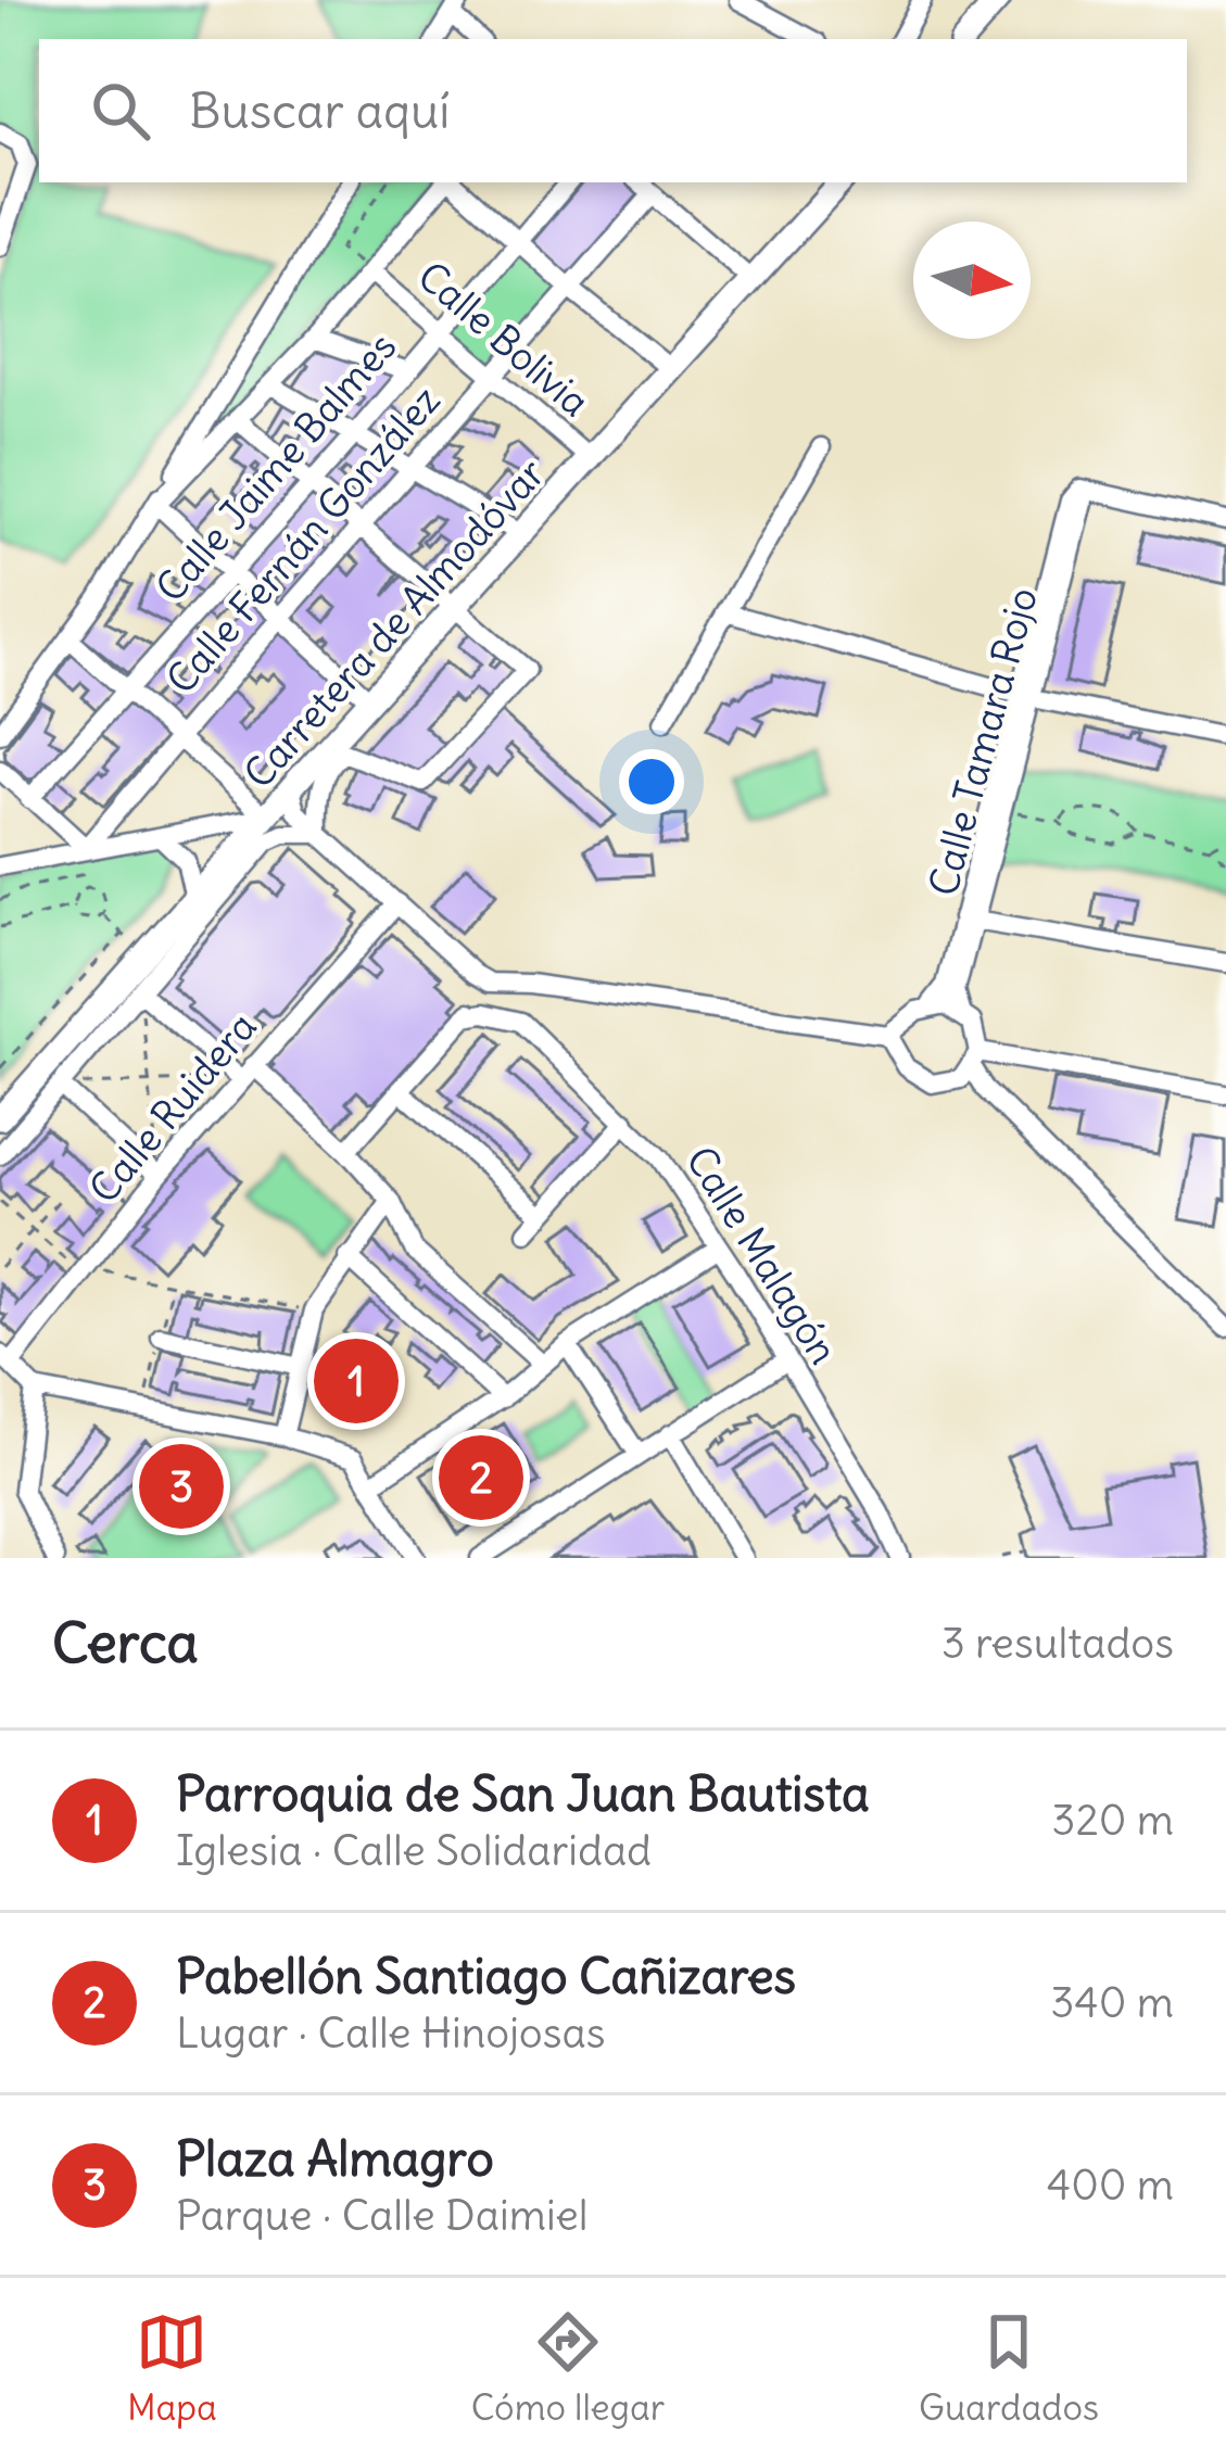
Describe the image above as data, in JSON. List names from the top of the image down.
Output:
{
  "streets": {
    "main road": ["Carretera de Almodóvar"],
    "street": [
      "Calle Bolivia",
      "Calle Jaime Balmes",
      "Calle Fernán González",
      "Calle Tamara Rojo",
      "Calle Ruidera",
      "Calle Malagón"
    ]
  },
  "crossings": [
    ["Calle Bolivia", "Calle Jaime Balmes"],
    ["Calle Bolivia", "Calle Fernán González"],
    ["Calle Bolivia", "Carretera de Almodóvar"],
    ["Carretera de Almodóvar", "Calle Malagón"],
    ["Calle Ruidera", "Calle Malagón"]
  ],
  "north": "right",
  "page": {
    "search": "Buscar aquí",
    "pins": ["1", "2", "3"],
    "heading": ["Cerca", "3 resultados"],
    "list": [
      {
        "mark": "1",
        "name": "Parroquia de San Juan Bautista",
        "note": "Iglesia · Calle Solidaridad",
        "value": "320 m"
      },
      {
        "mark": "2",
        "name": "Pabellón Santiago Cañizares",
        "note": "Lugar · Calle Hinojosas",
        "value": "340 m"
      },
      {
        "mark": "3",
        "name": "Plaza Almagro",
        "note": "Parque · Calle Daimiel",
        "value": "400 m"
      }
    ],
    "nav": ["Mapa", "Cómo llegar", "Guardados"]
  }
}
